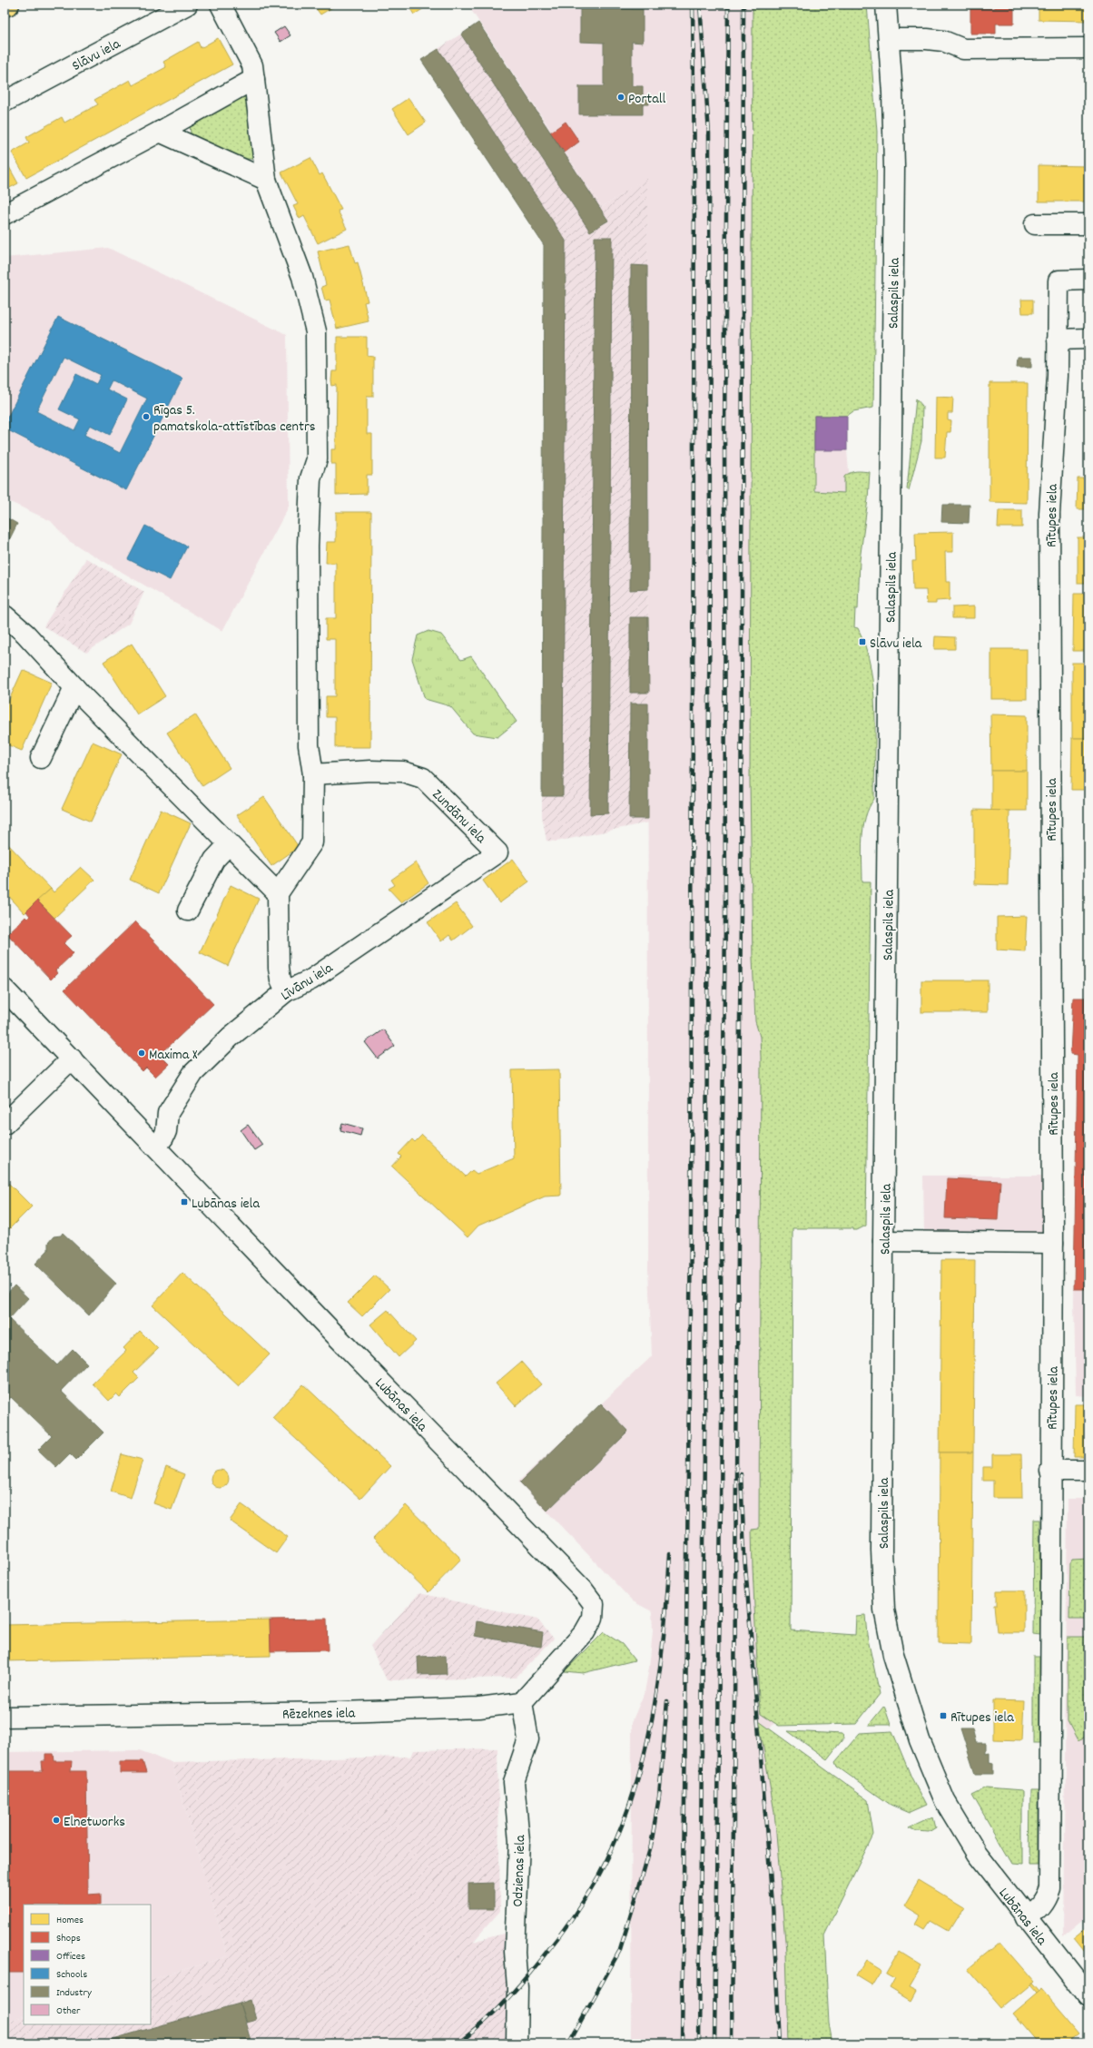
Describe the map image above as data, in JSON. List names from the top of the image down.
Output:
{
  "streets": {
    "street": [
      "Slāvu iela",
      "Salaspils iela",
      "Rītupes iela",
      "Zundānu iela",
      "Līvānu iela",
      "Lubānas iela",
      "Rēzeknes iela",
      "Odzienas iela"
    ]
  },
  "crossings": [
    ["Salaspils iela", "Lubānas iela"],
    ["Rītupes iela", "Lubānas iela"],
    ["Zundānu iela", "Līvānu iela"],
    ["Līvānu iela", "Lubānas iela"],
    ["Lubānas iela", "Rēzeknes iela"],
    ["Lubānas iela", "Odzienas iela"],
    ["Rēzeknes iela", "Odzienas iela"]
  ],
  "places": {
    "other": [
      "Portall",
      "Rīgas 5. pamatskola-attīstības centrs",
      "Maxima X",
      "Elnetworks"
    ],
    "transit": ["Slāvu iela", "Lubānas iela", "Rītupes iela"]
  },
  "legend": [
    "Homes",
    "Shops",
    "Offices",
    "Schools",
    "Industry",
    "Other"
  ]
}
